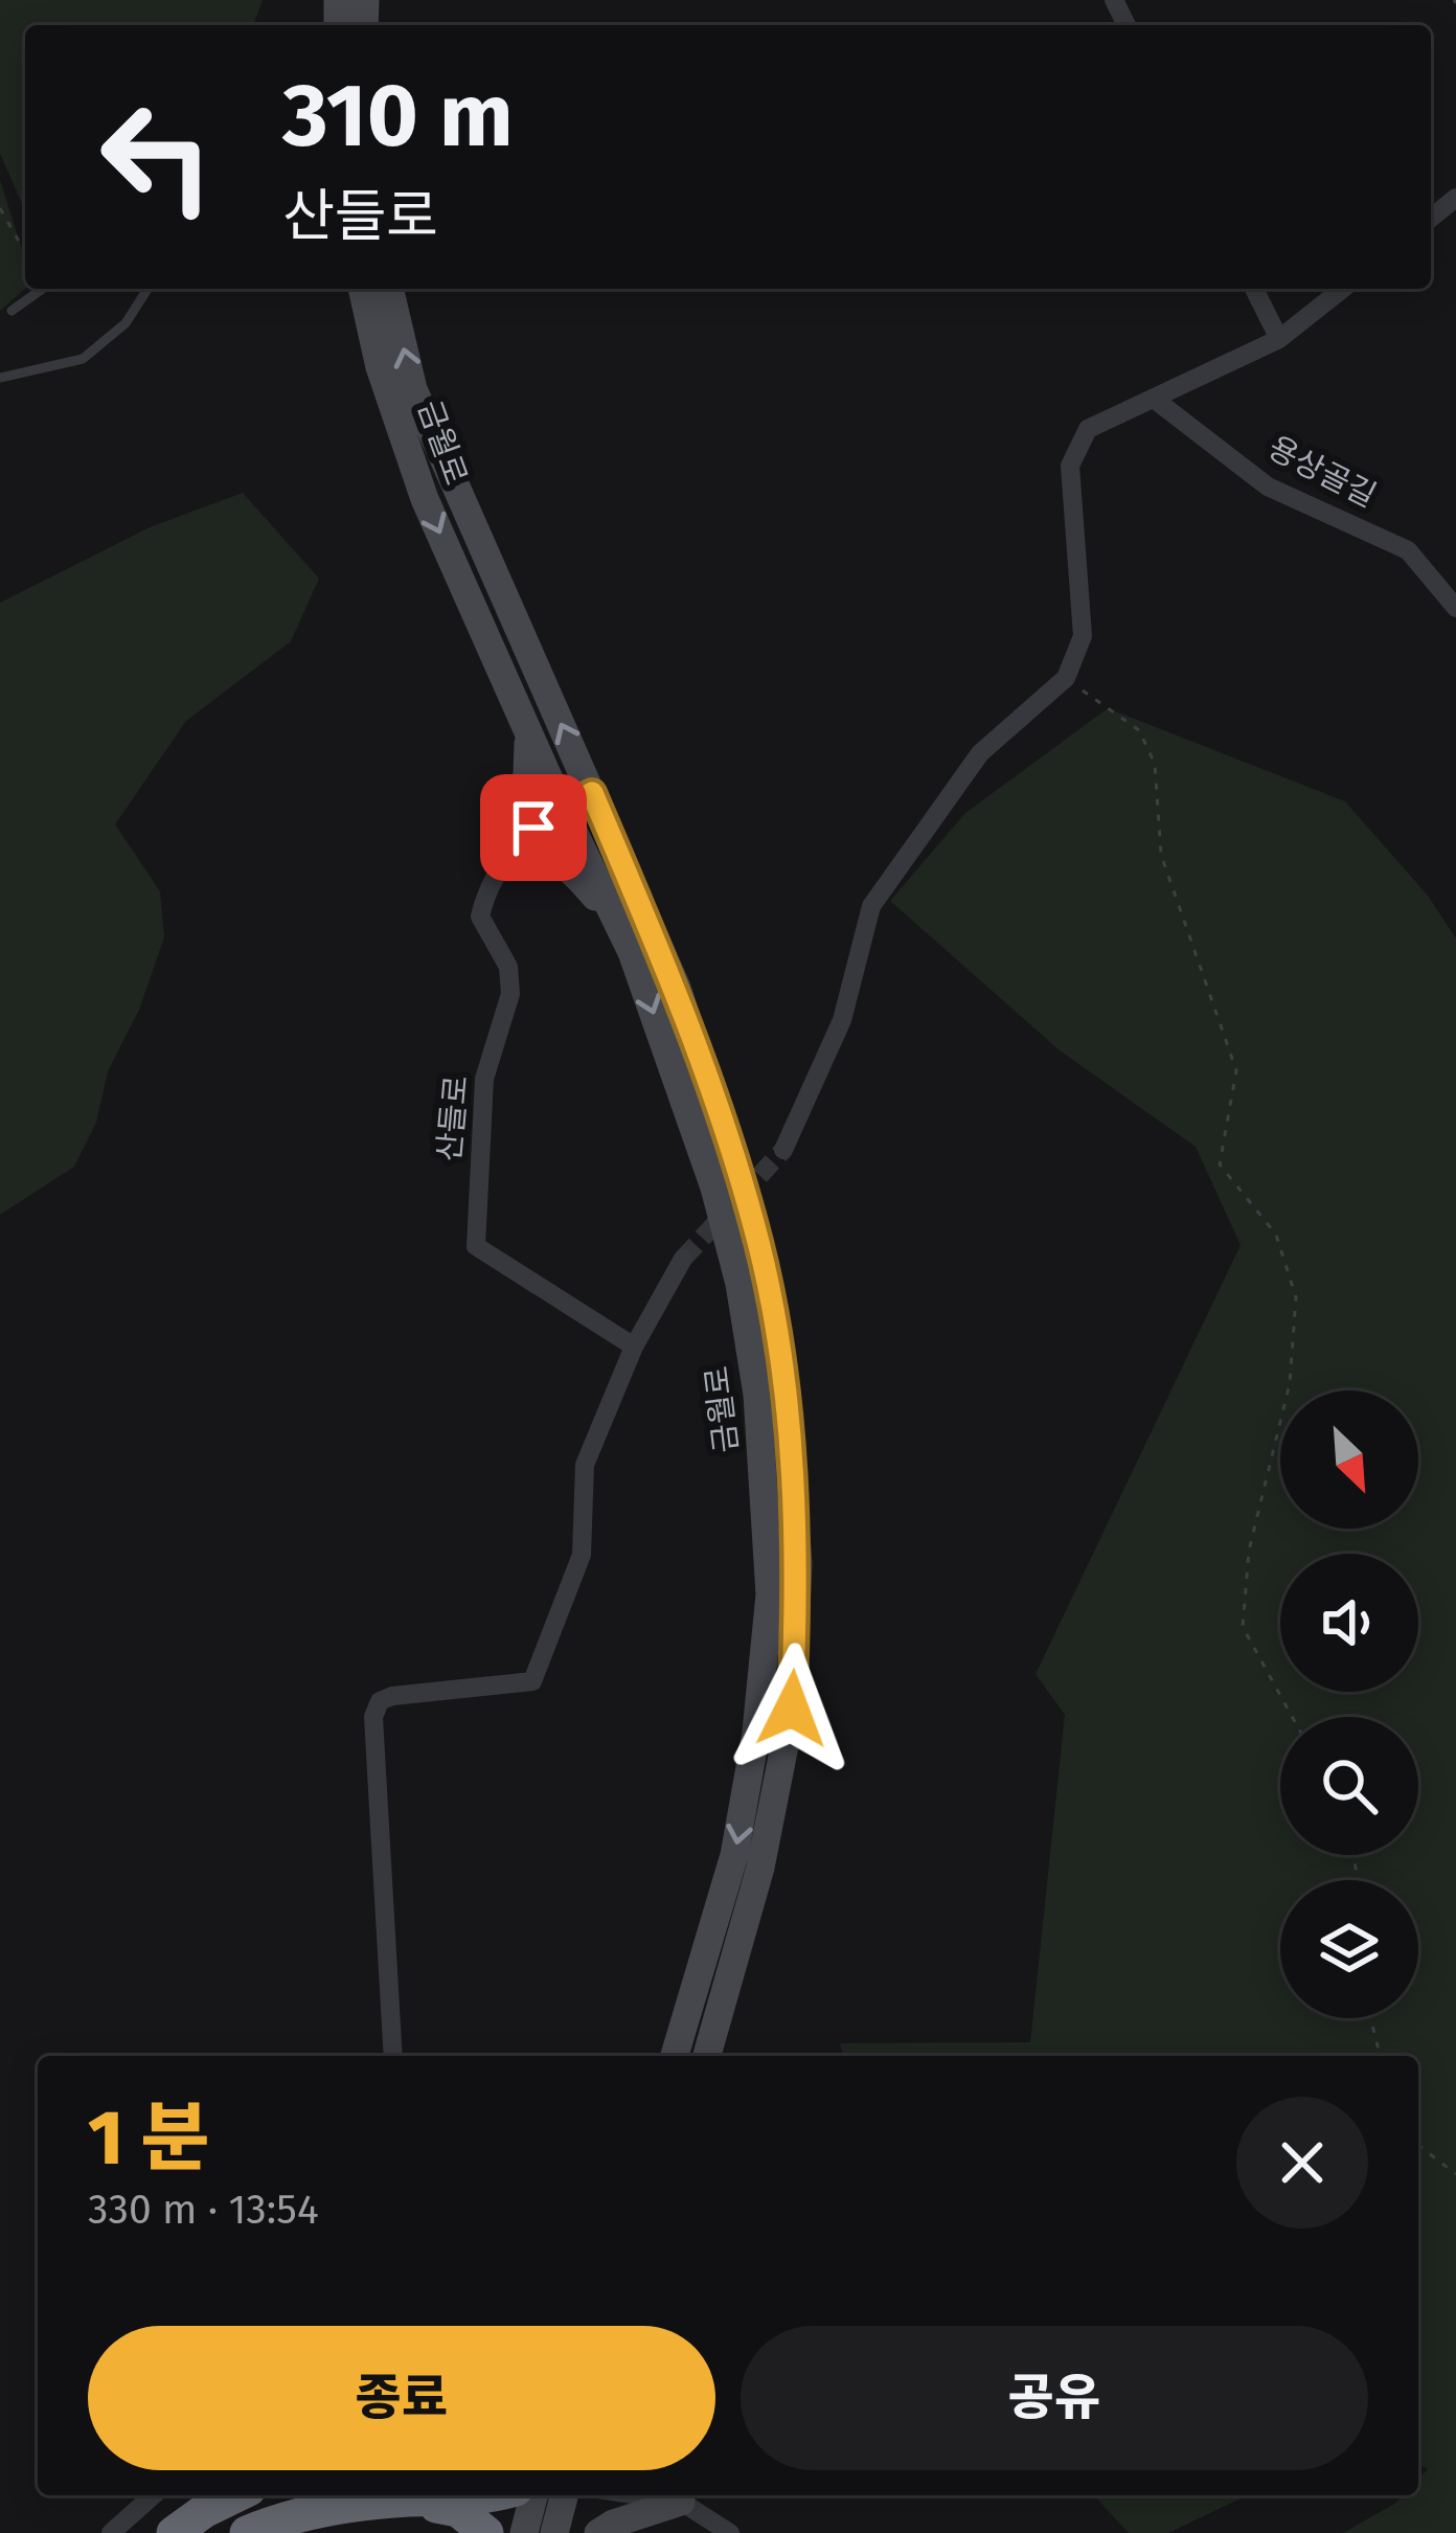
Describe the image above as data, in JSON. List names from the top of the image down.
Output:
{
  "streets": {
    "main road": ["금월로"],
    "street": ["용상골길", "산들로"]
  },
  "crossings": [
    ["금월로", "산들로"]
  ],
  "north": "bottom right",
  "page": {
    "turn": ["310 m", "산들로"],
    "heading": ["1 분", "330 m · 13:54"],
    "buttons": ["종료", "공유"]
  }
}
